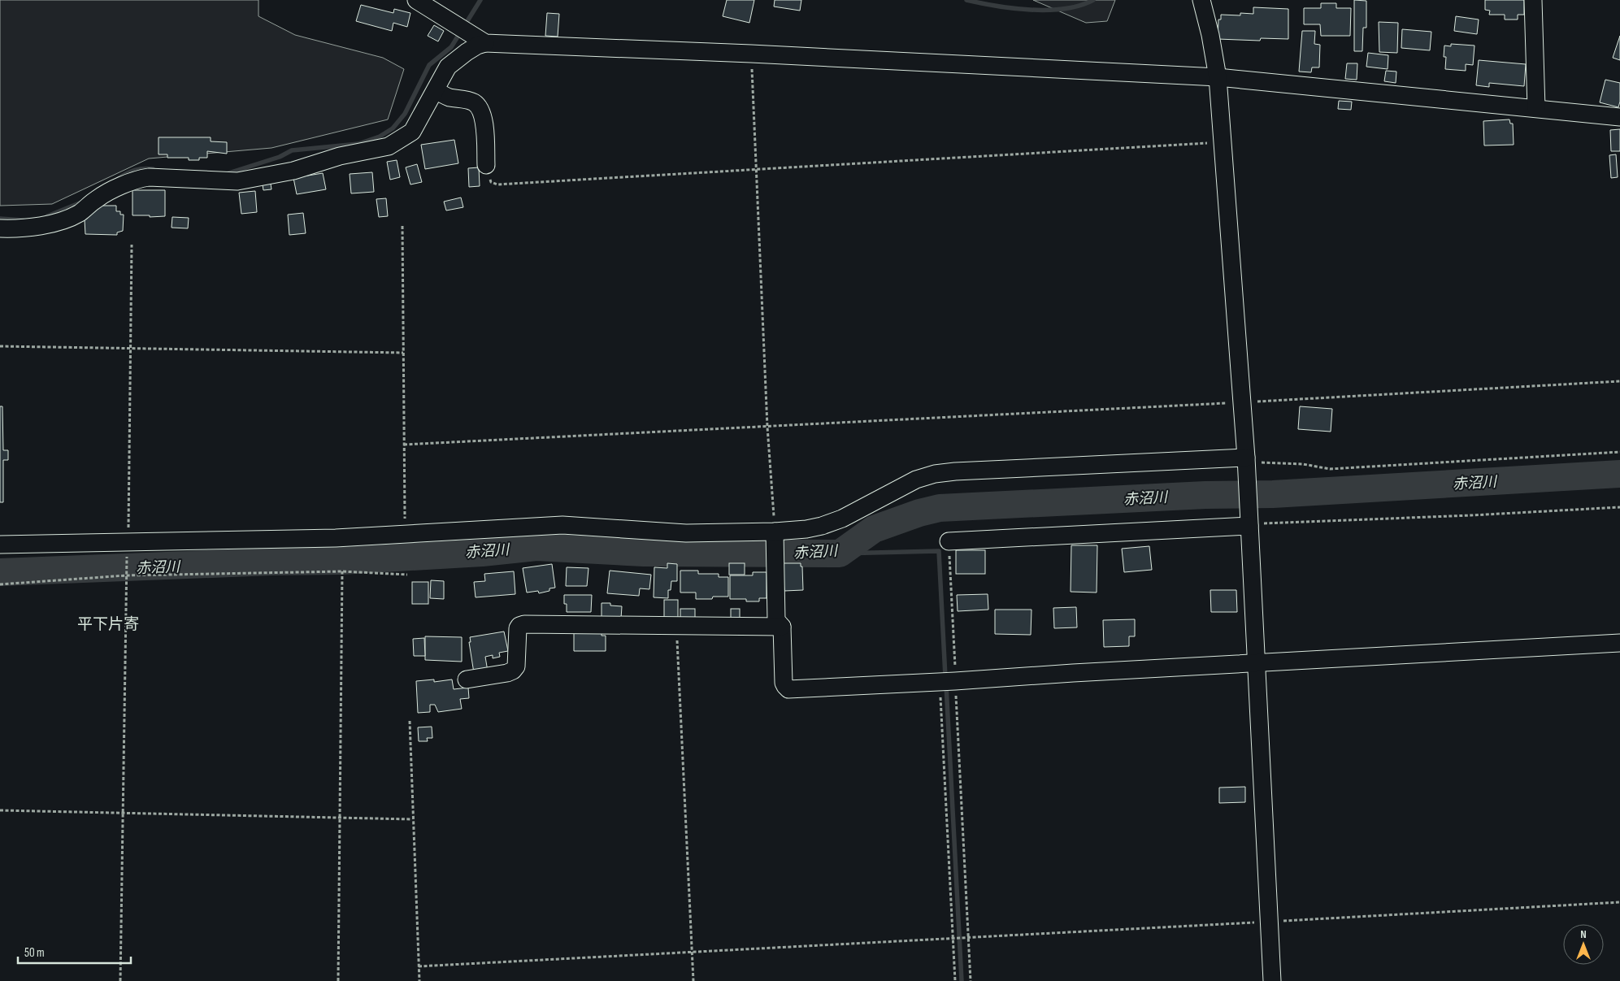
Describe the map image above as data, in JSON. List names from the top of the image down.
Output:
{
  "districts": ["平下片寄"],
  "water": ["赤沼川"],
  "scale_bar": "50 m",
  "north": "top"
}
